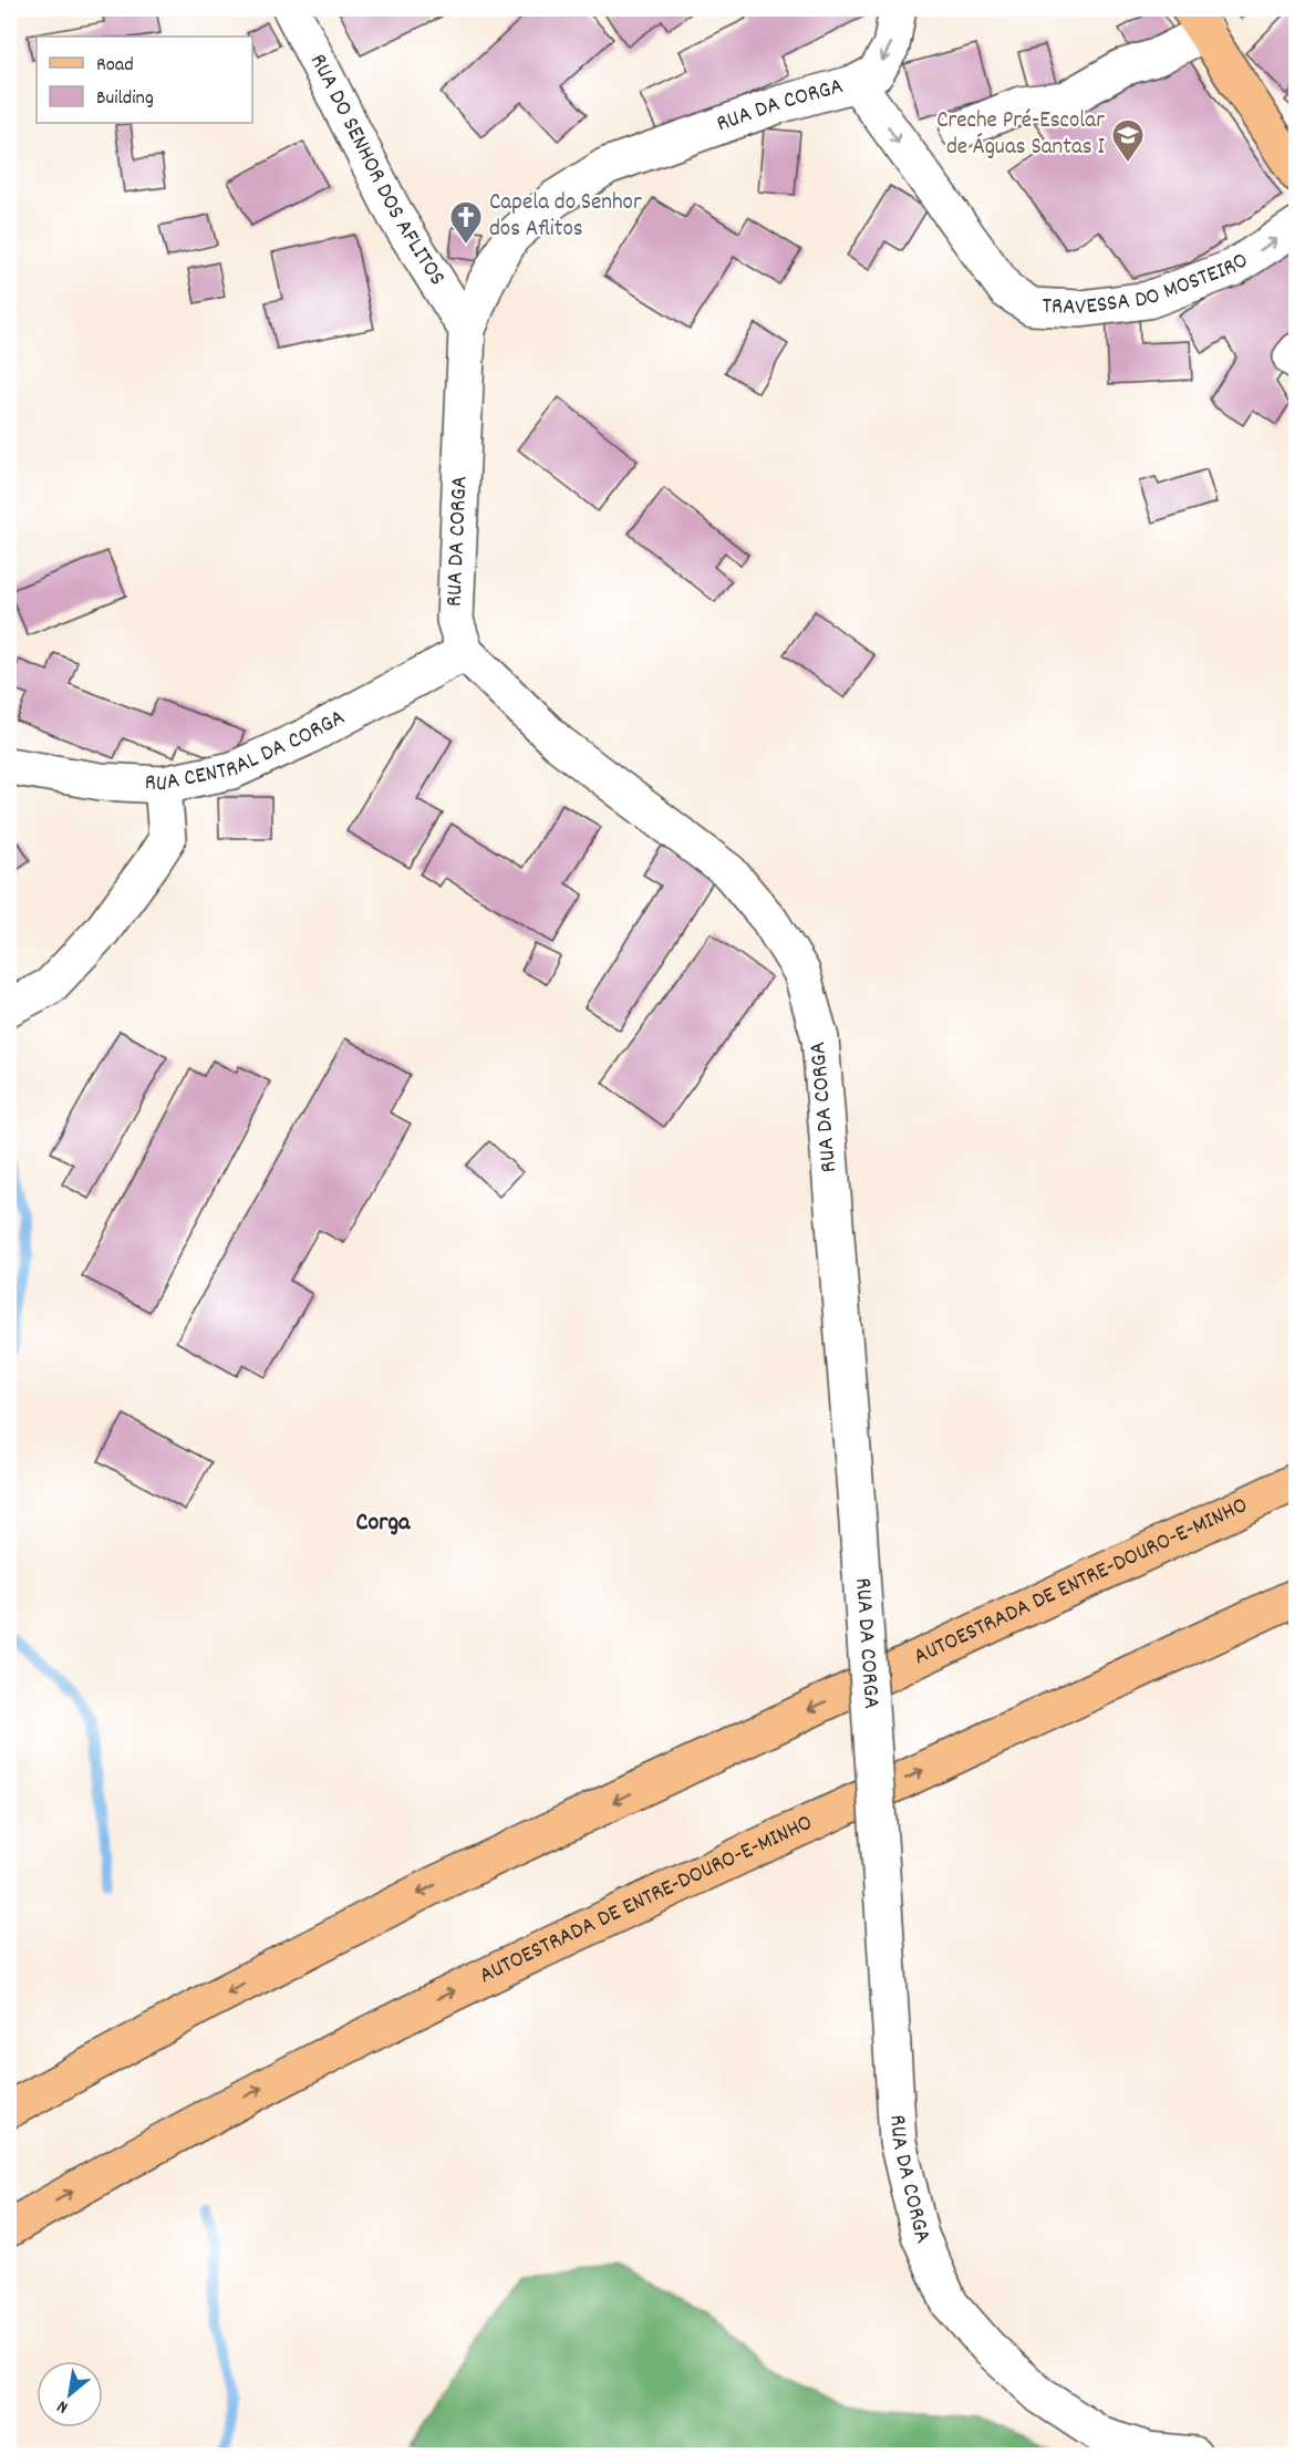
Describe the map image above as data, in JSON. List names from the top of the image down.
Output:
{
  "streets": {
    "main road": ["AUTOESTRADA DE ENTRE-DOURO-E-MINHO"],
    "street": [
      "RUA DA CORGA",
      "RUA DO SENHOR DOS AFLITOS",
      "TRAVESSA DO MOSTEIRO",
      "RUA CENTRAL DA CORGA"
    ]
  },
  "crossings": [
    ["RUA DA CORGA", "RUA DO SENHOR DOS AFLITOS"],
    ["RUA DA CORGA", "TRAVESSA DO MOSTEIRO"],
    ["RUA DA CORGA", "RUA CENTRAL DA CORGA"]
  ],
  "one_way": ["TRAVESSA DO MOSTEIRO"],
  "districts": ["Corga"],
  "places": {
    "school or university": ["Creche Pré-Escolar de Águas Santas I"],
    "church": ["Capela do Senhor dos Aflitos"]
  },
  "legend": ["Road", "Building"],
  "north": "bottom left"
}
